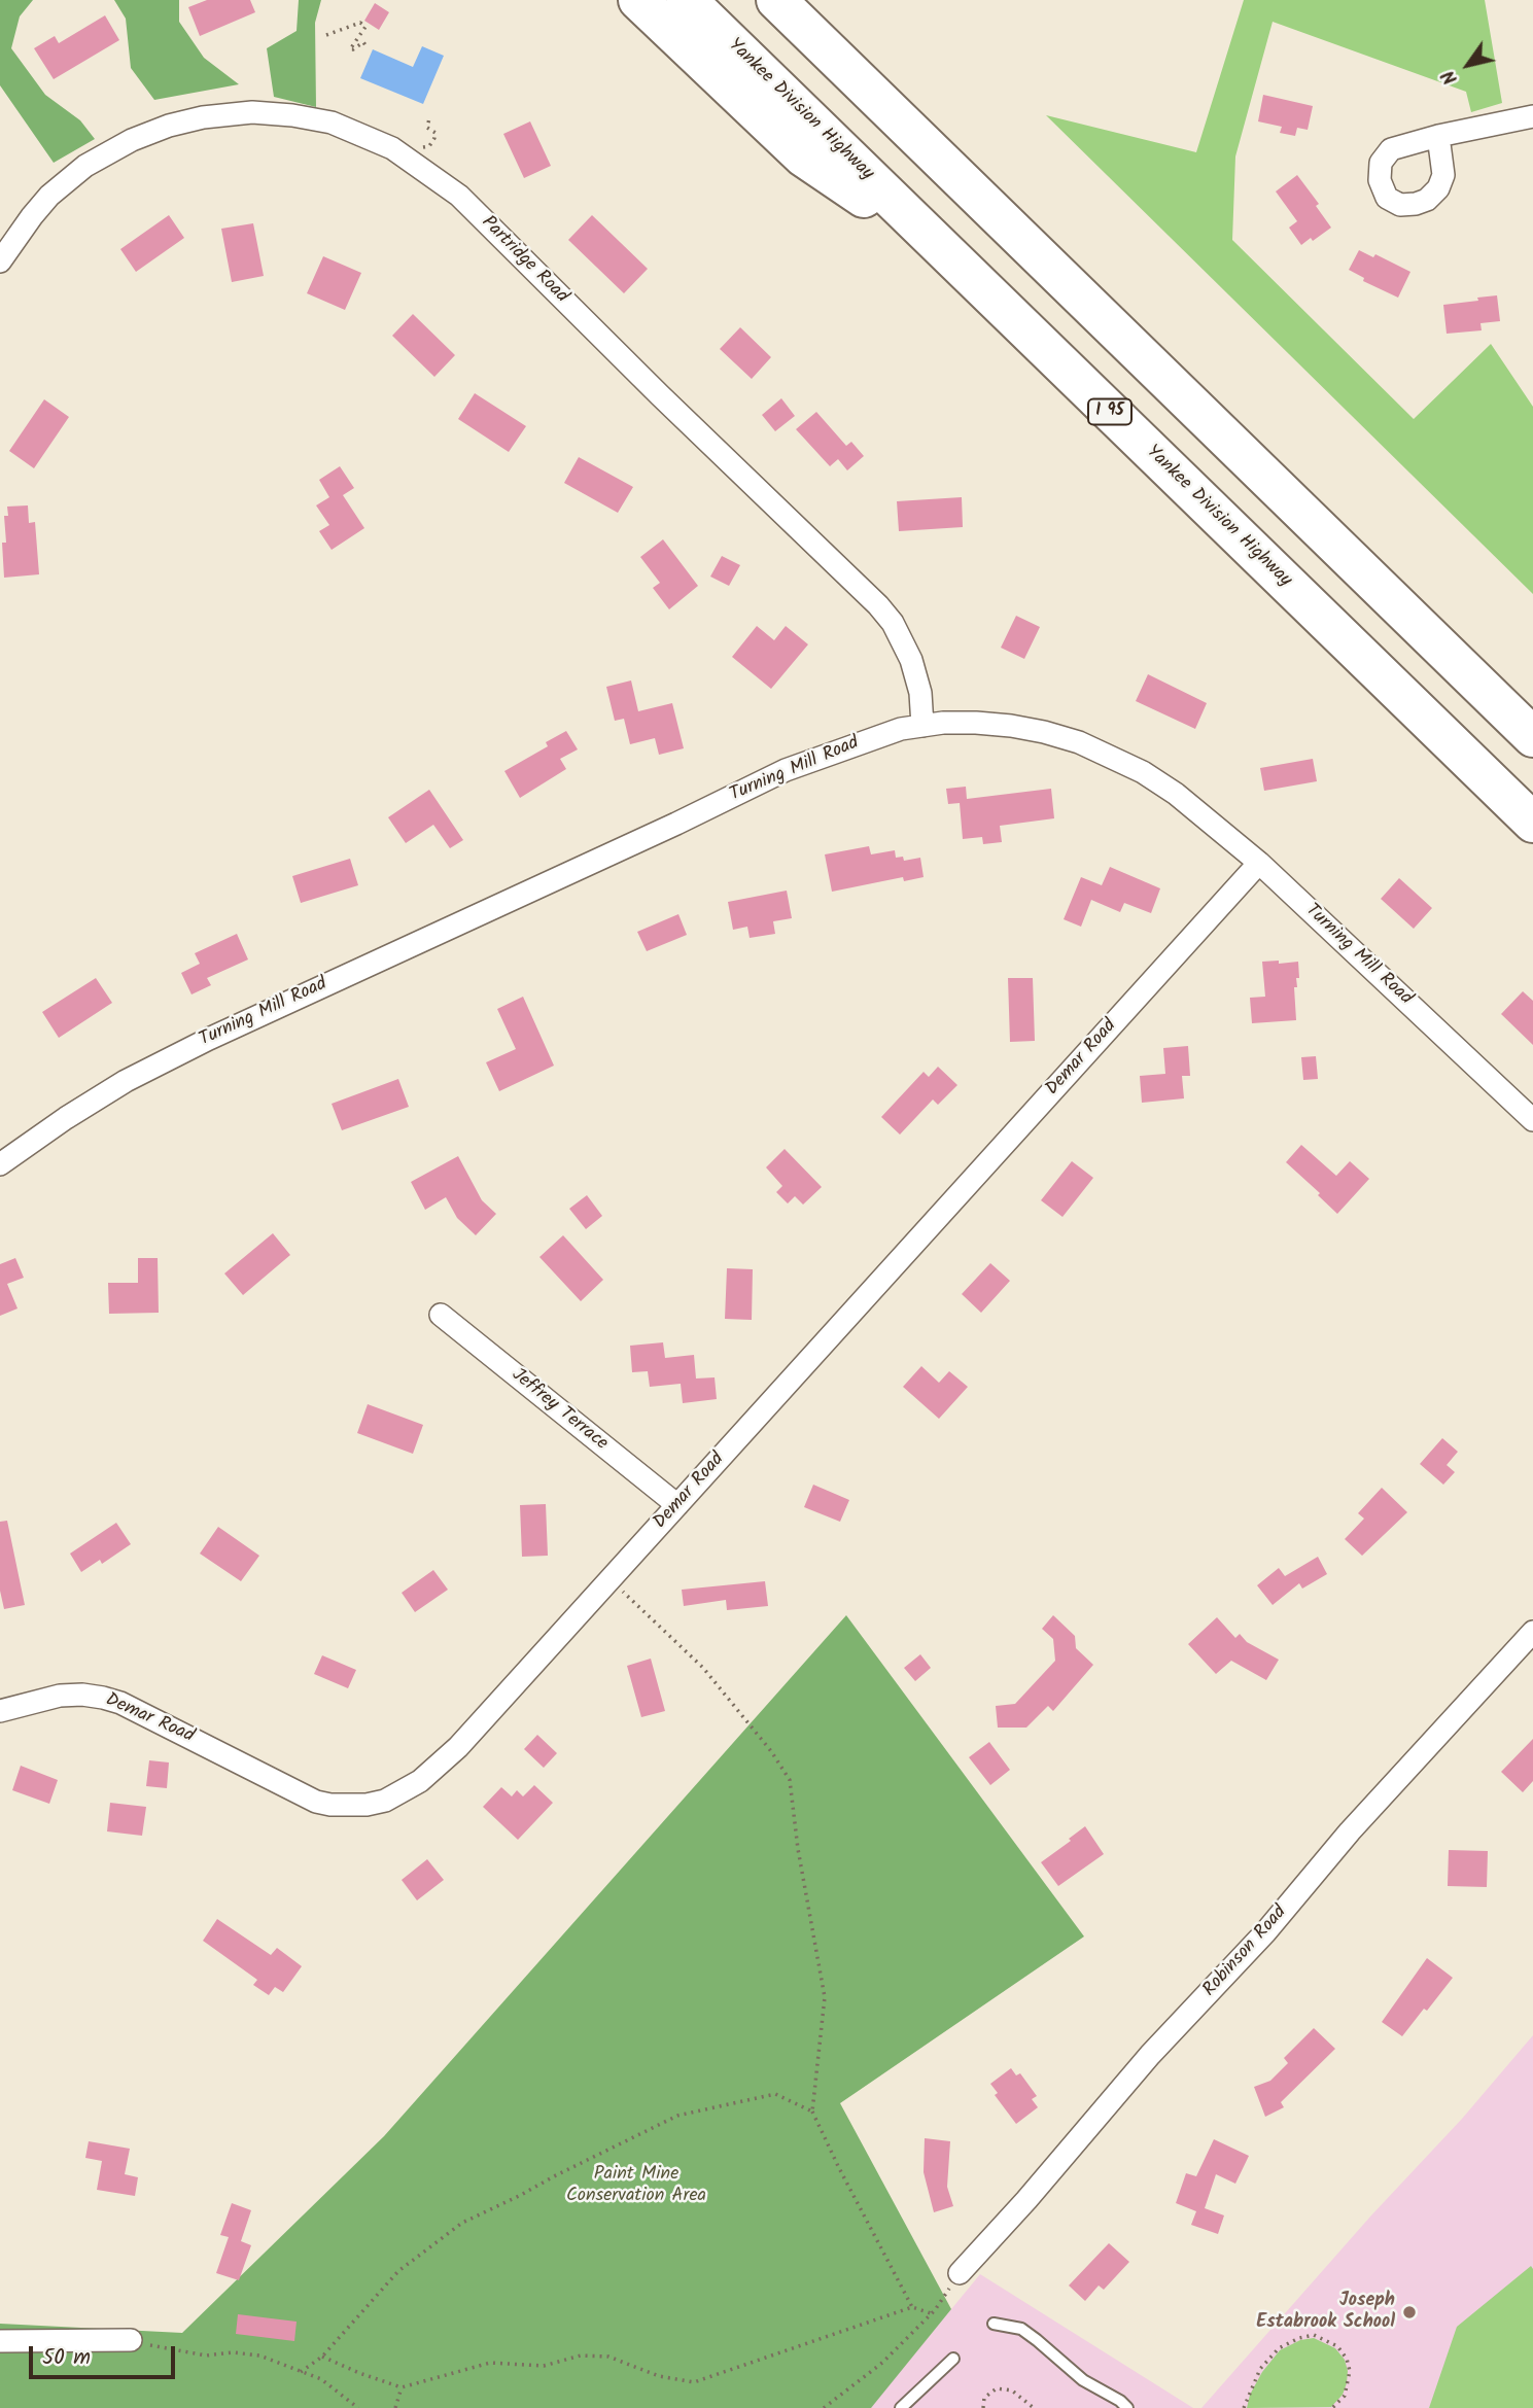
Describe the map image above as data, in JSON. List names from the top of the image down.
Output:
{
  "streets": {
    "highway": ["Yankee Division Highway", "I 95"],
    "street": [
      "Partridge Road",
      "Turning Mill Road",
      "Demar Road",
      "Jeffrey Terrace",
      "Robinson Road"
    ]
  },
  "crossings": [
    ["Partridge Road", "Turning Mill Road"],
    ["Turning Mill Road", "Demar Road"],
    ["Demar Road", "Jeffrey Terrace"]
  ],
  "parks": ["Paint Mine Conservation Area"],
  "places": ["Joseph Estabrook School"],
  "scale_bar": "50 m",
  "north": "bottom left"
}
